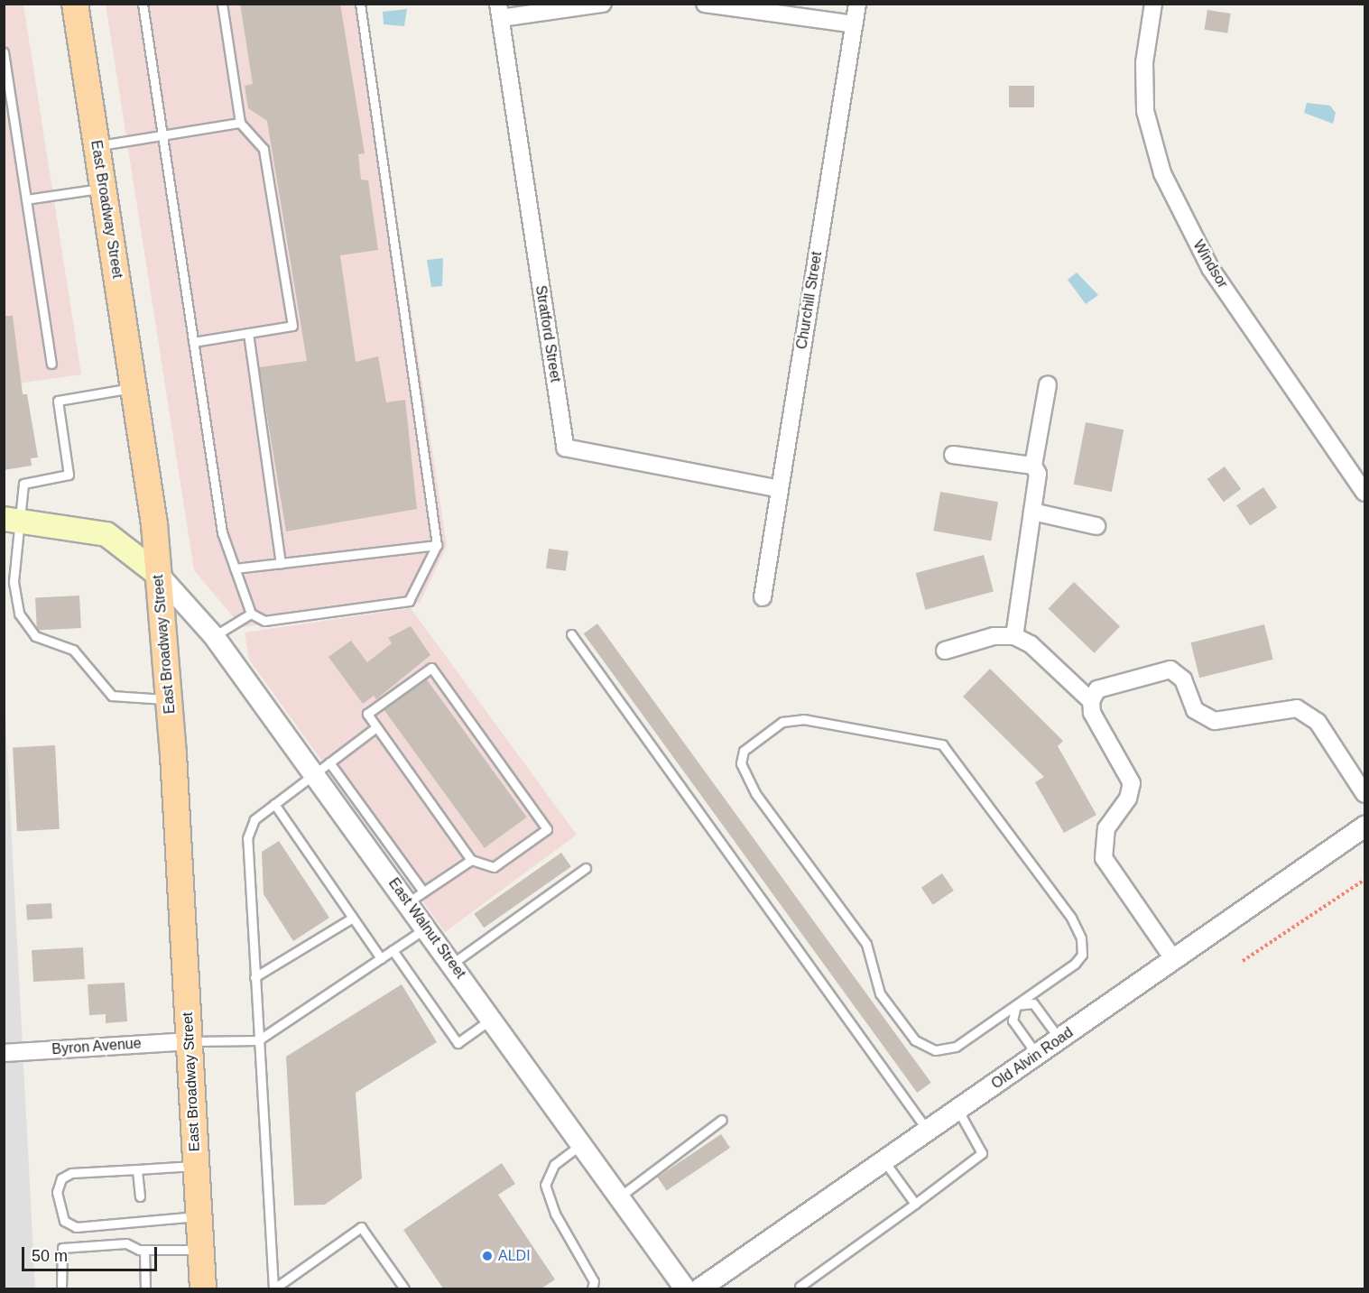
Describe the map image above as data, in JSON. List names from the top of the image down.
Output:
{
  "streets": {
    "main road": ["East Broadway Street"],
    "street": [
      "Windsor",
      "Churchill Street",
      "Stratford Street",
      "East Walnut Street",
      "Byron Avenue",
      "Old Alvin Road"
    ]
  },
  "crossings": [
    ["East Broadway Street", "East Walnut Street"],
    ["East Broadway Street", "Byron Avenue"],
    ["Churchill Street", "Stratford Street"]
  ],
  "places": ["ALDI"],
  "scale_bar": "50 m"
}
